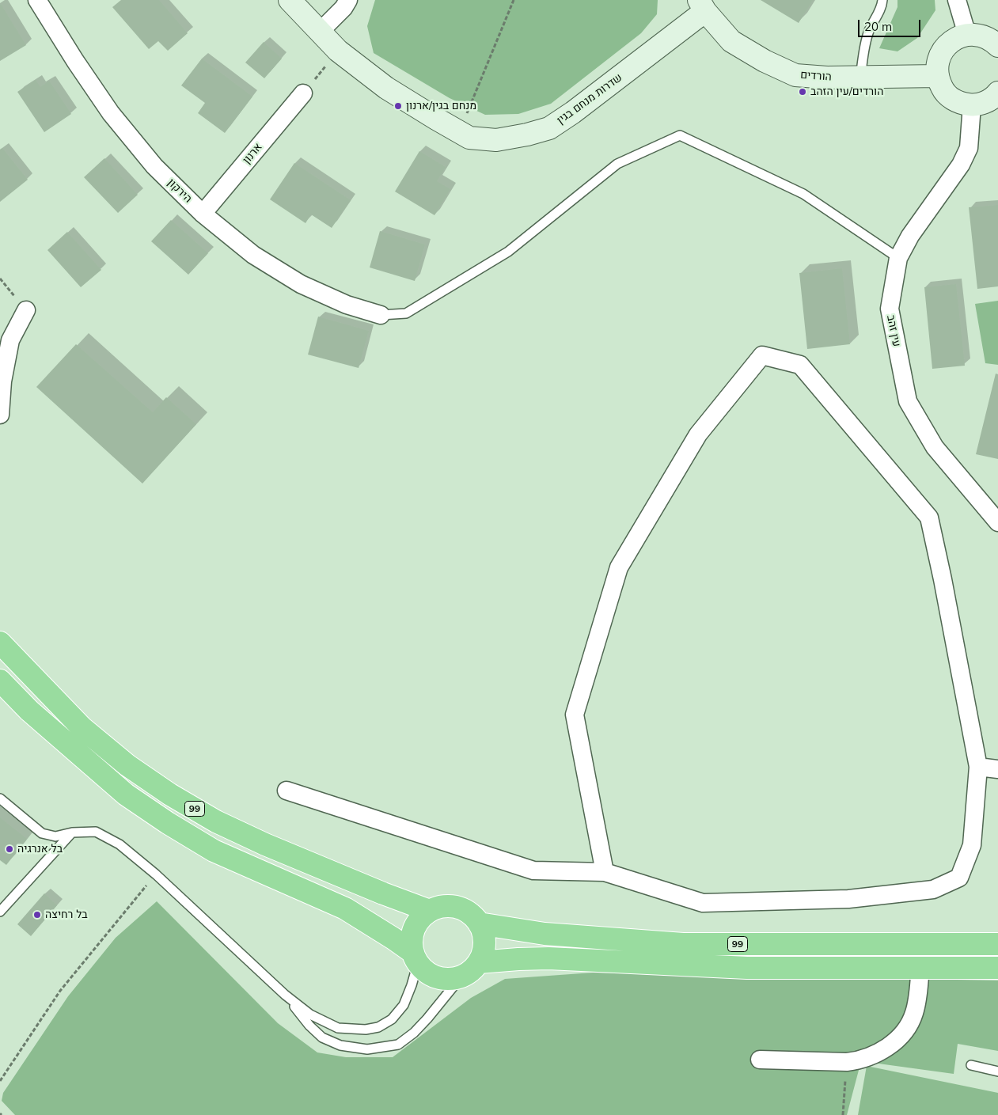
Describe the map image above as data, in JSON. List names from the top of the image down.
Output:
{
  "streets": {
    "highway": ["99"],
    "street": [
      "הורדים",
      "שדרות מנחם בגין",
      "ארנון",
      "הירקון",
      "עין זהב"
    ]
  },
  "crossings": [
    ["הורדים", "שדרות מנחם בגין"],
    ["ארנון", "הירקון"]
  ],
  "places": [
    "הורדים/עין הזהב",
    "מנחם בגין/ארנון",
    "בל אנרגיה",
    "בל רחיצה"
  ],
  "scale_bar": "20 m"
}
